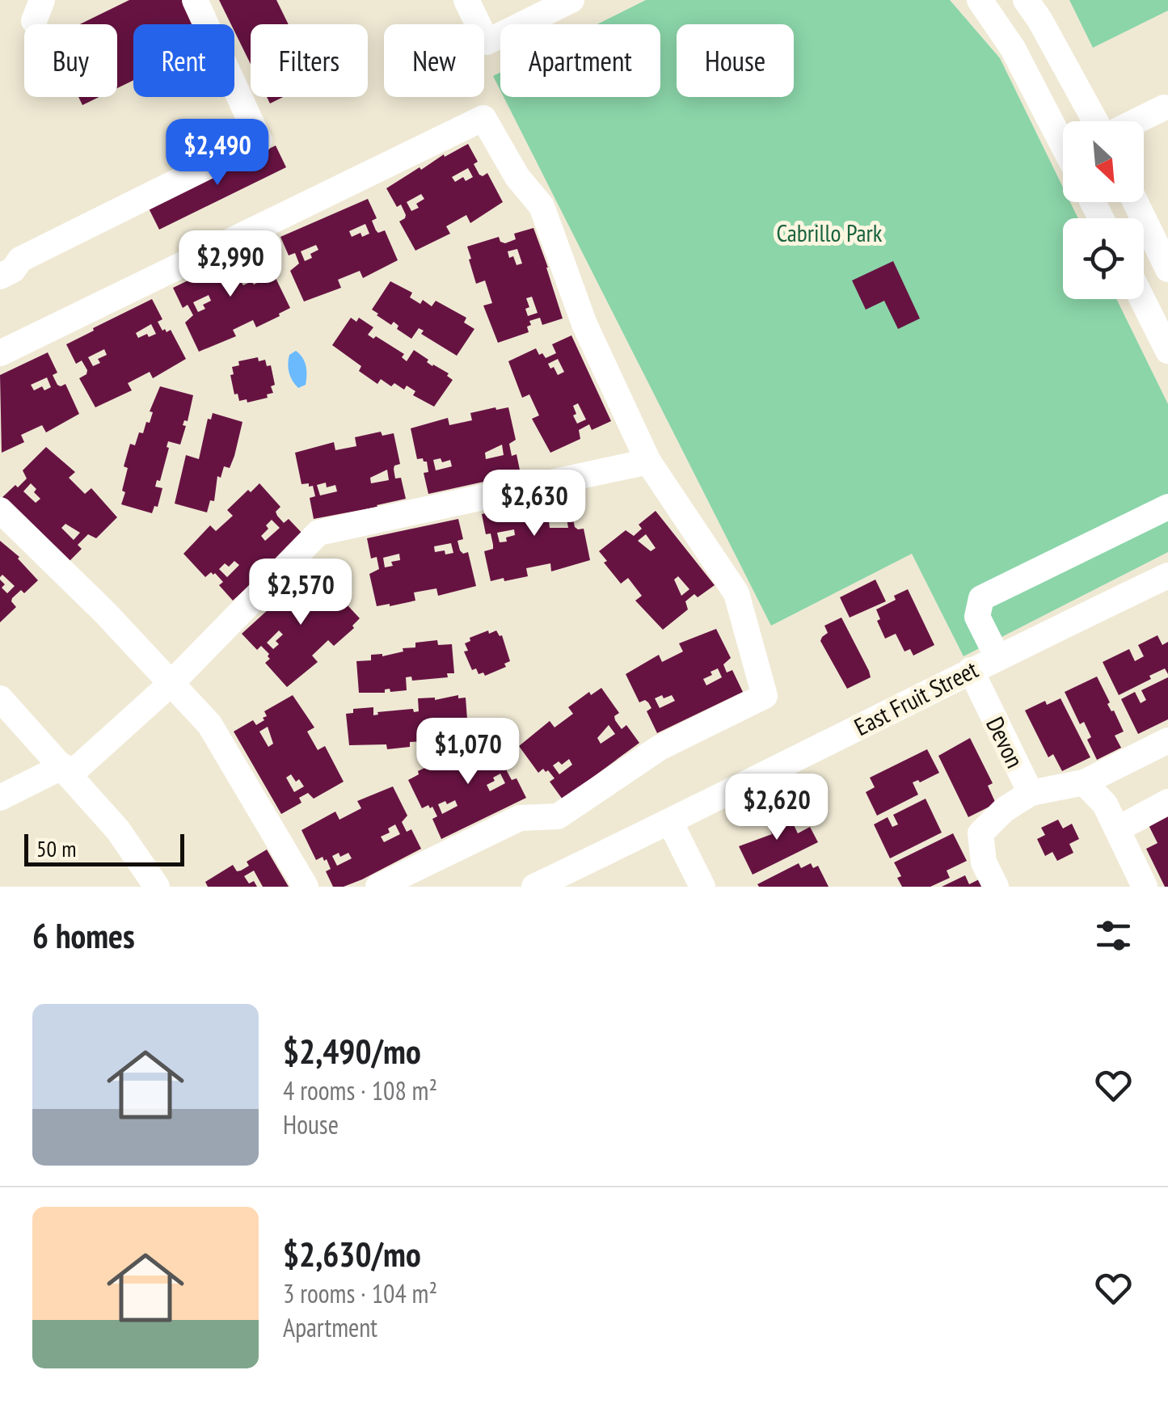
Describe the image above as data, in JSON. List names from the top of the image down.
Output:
{
  "streets": {
    "street": ["East Fruit Street", "Devon"]
  },
  "crossings": [
    ["East Fruit Street", "Devon"]
  ],
  "parks": ["Cabrillo Park"],
  "scale_bar": "50 m",
  "north": "bottom right",
  "page": {
    "chip": [
      "Buy",
      "Rent",
      "Filters",
      "New",
      "Apartment",
      "House"
    ],
    "price": [
      "$2,490",
      "$2,990",
      "$2,630",
      "$2,570",
      "$1,070",
      "$2,620"
    ],
    "scale": "50 m",
    "heading": "6 homes",
    "list": [
      {
        "name": "$2,490/mo",
        "note": "4 rooms · 108 m² · House"
      },
      {
        "name": "$2,630/mo",
        "note": "3 rooms · 104 m² · Apartment"
      }
    ]
  }
}
